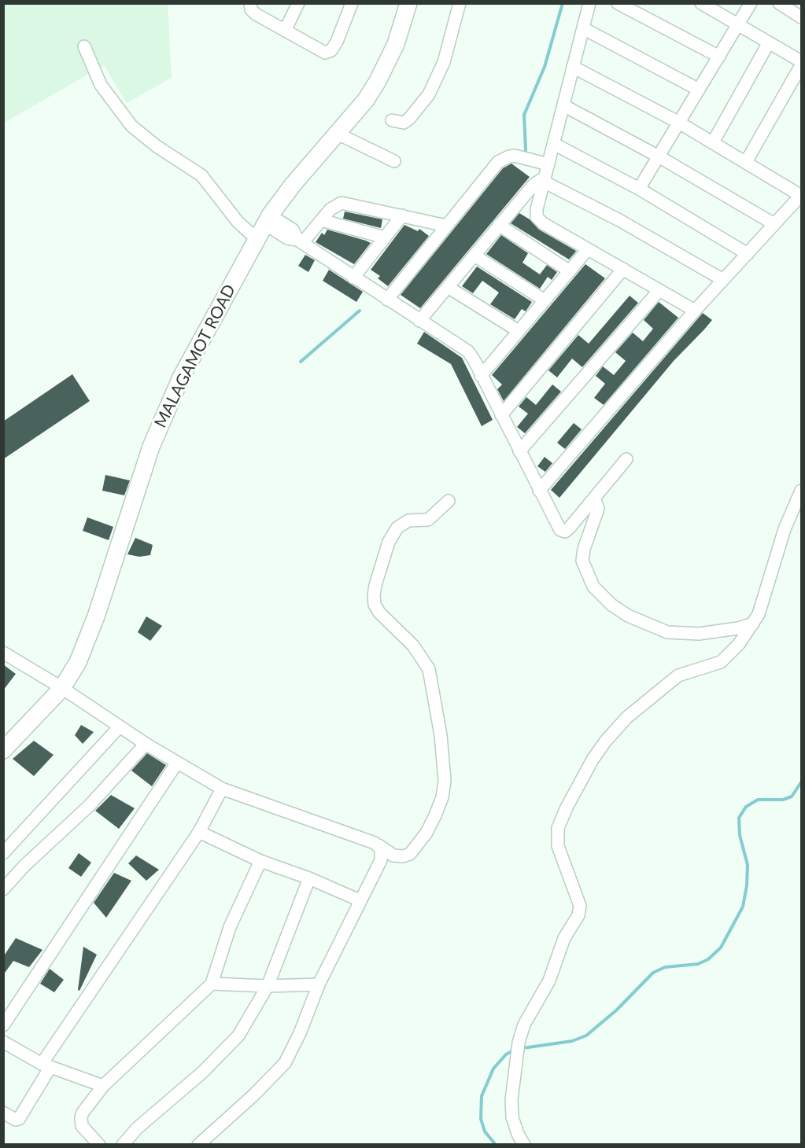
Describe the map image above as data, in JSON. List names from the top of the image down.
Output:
{
  "streets": {
    "street": ["MALAGAMOT ROAD"]
  }
}
